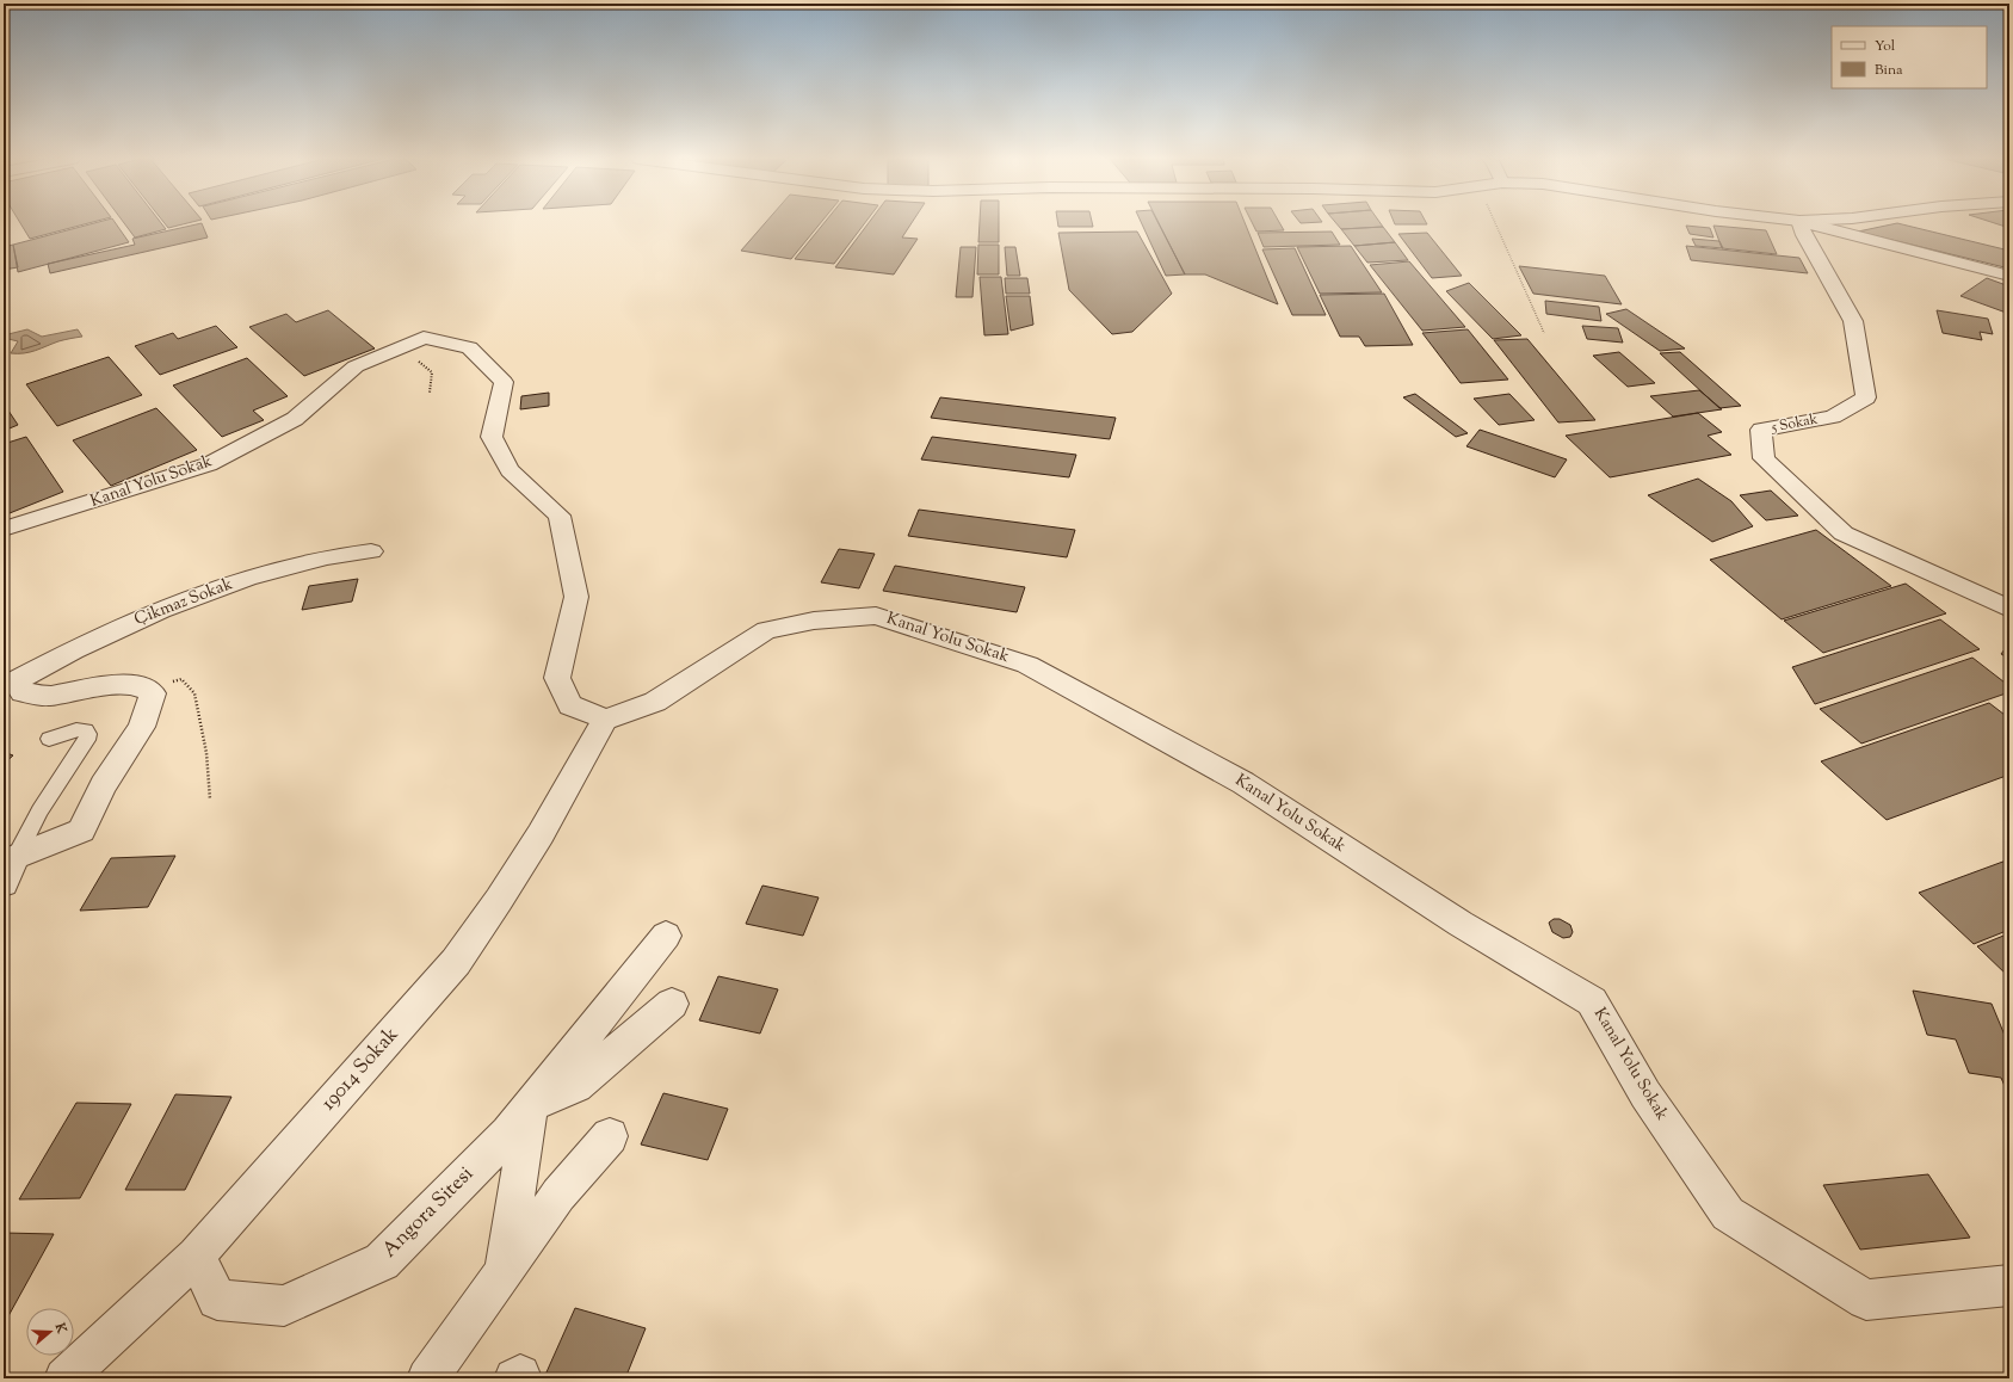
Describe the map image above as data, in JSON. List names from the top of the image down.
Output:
{
  "streets": {
    "street": [
      "5 Sokak",
      "Kanal Yolu Sokak",
      "Çikmaz Sokak",
      "19014 Sokak",
      "Angora Sitesi"
    ]
  },
  "crossings": [
    ["Kanal Yolu Sokak", "19014 Sokak"],
    ["19014 Sokak", "Angora Sitesi"]
  ],
  "legend": ["Yol", "Bina"],
  "north": "right"
}
